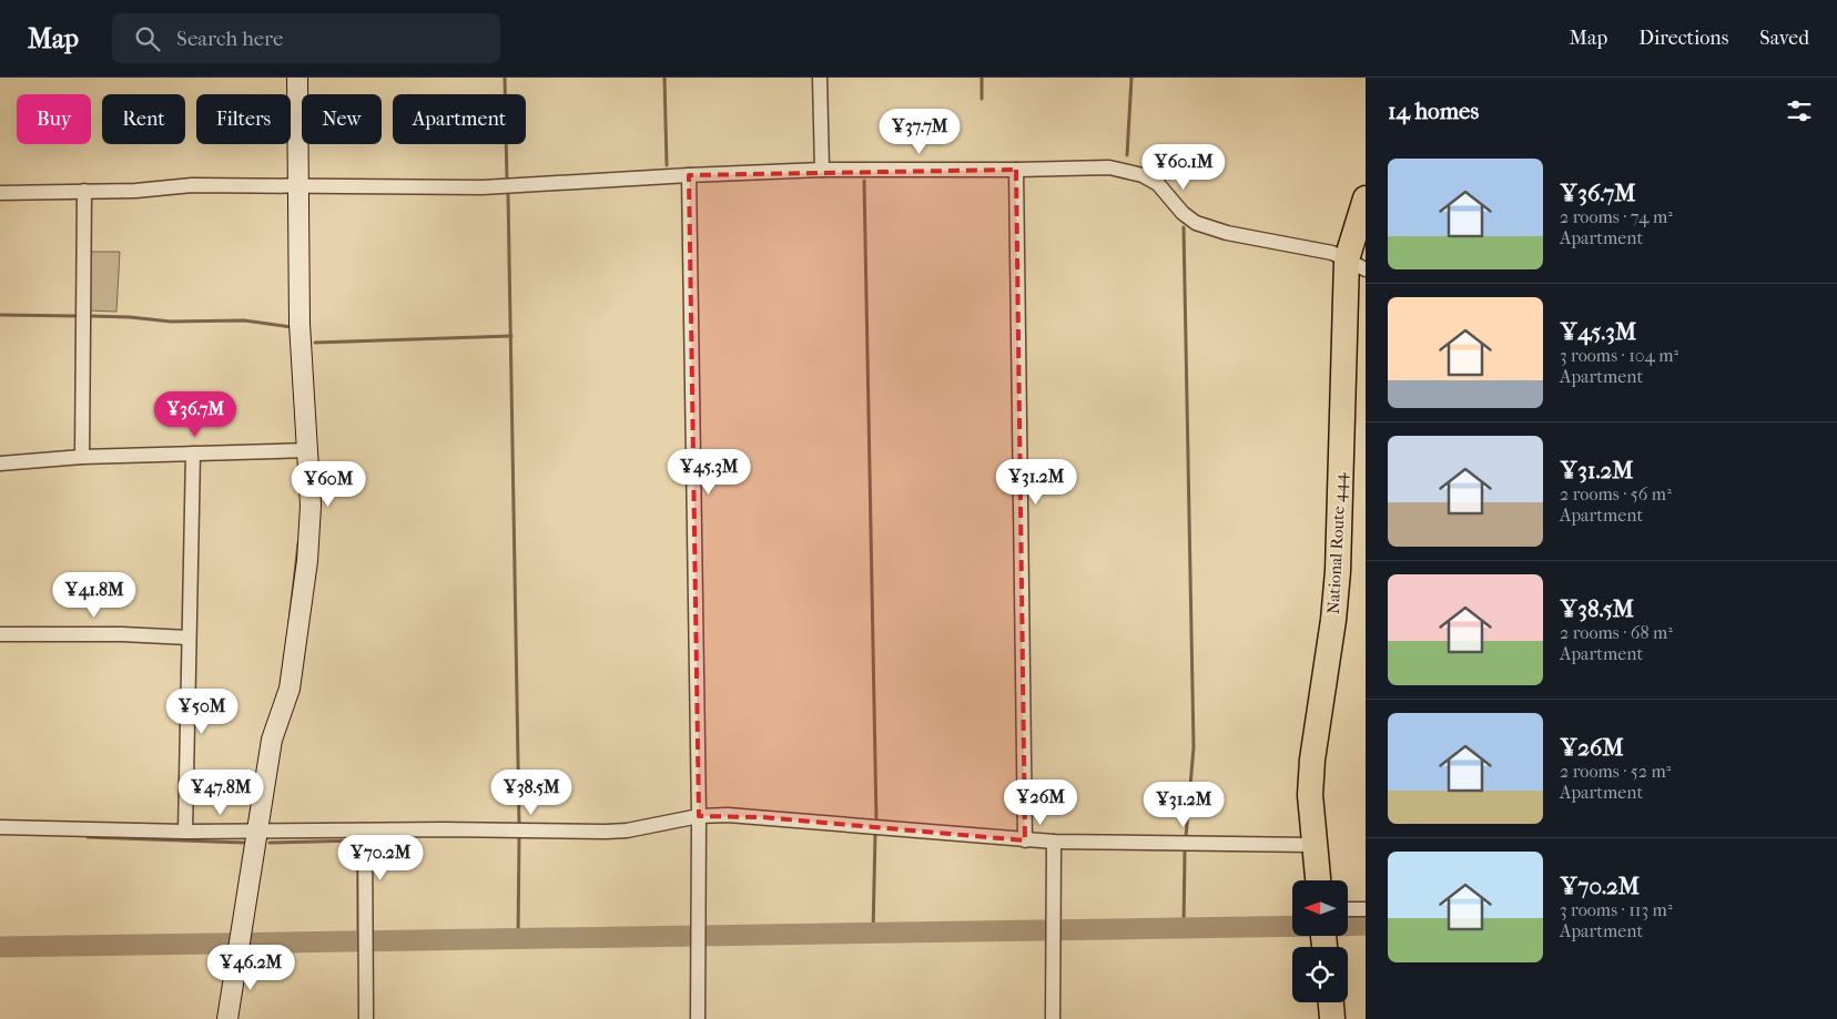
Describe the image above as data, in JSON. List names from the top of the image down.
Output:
{
  "streets": {
    "highway": ["National Route 444"]
  },
  "north": "left",
  "page": {
    "header": "Map",
    "search": "Search here",
    "nav": ["Map", "Directions", "Saved"],
    "heading": "14 homes",
    "chip": [
      "Buy",
      "Rent",
      "Filters",
      "New",
      "Apartment"
    ],
    "price": [
      "¥37.7M",
      "¥60.1M",
      "¥36.7M",
      "¥45.3M",
      "¥31.2M",
      "¥60M",
      "¥41.8M",
      "¥50M",
      "¥47.8M",
      "¥38.5M",
      "¥26M",
      "¥31.2M",
      "¥70.2M",
      "¥46.2M"
    ],
    "list": [
      {
        "name": "¥36.7M",
        "note": "2 rooms · 74 m² · Apartment"
      },
      {
        "name": "¥45.3M",
        "note": "3 rooms · 104 m² · Apartment"
      },
      {
        "name": "¥31.2M",
        "note": "2 rooms · 56 m² · Apartment"
      },
      {
        "name": "¥38.5M",
        "note": "2 rooms · 68 m² · Apartment"
      },
      {
        "name": "¥26M",
        "note": "2 rooms · 52 m² · Apartment"
      },
      {
        "name": "¥70.2M",
        "note": "3 rooms · 113 m² · Apartment"
      }
    ]
  }
}
